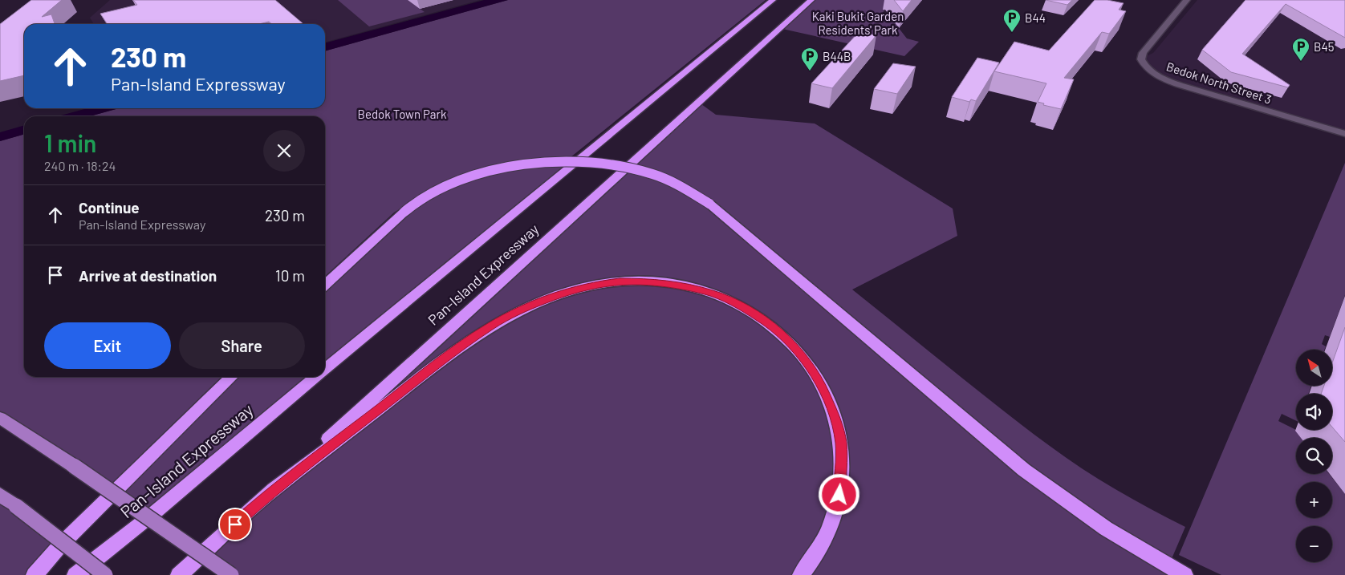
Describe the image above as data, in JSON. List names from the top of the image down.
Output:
{
  "streets": {
    "highway": ["Pan-Island Expressway"],
    "street": ["Bedok North Street 3"]
  },
  "parks": ["Kaki Bukit Garden Residents' Park", "Bedok Town Park"],
  "places": {
    "parking": ["B44", "B45", "B44B"]
  },
  "north": "top left",
  "page": {
    "turn": ["230 m", "Pan-Island Expressway"],
    "heading": ["1 min", "240 m · 18:24"],
    "list": [
      {
        "name": "Continue",
        "note": "Pan-Island Expressway",
        "value": "230 m"
      },
      {
        "name": "Arrive at destination",
        "value": "10 m"
      }
    ],
    "buttons": ["Exit", "Share"],
    "map_buttons": ["+", "−"]
  }
}
